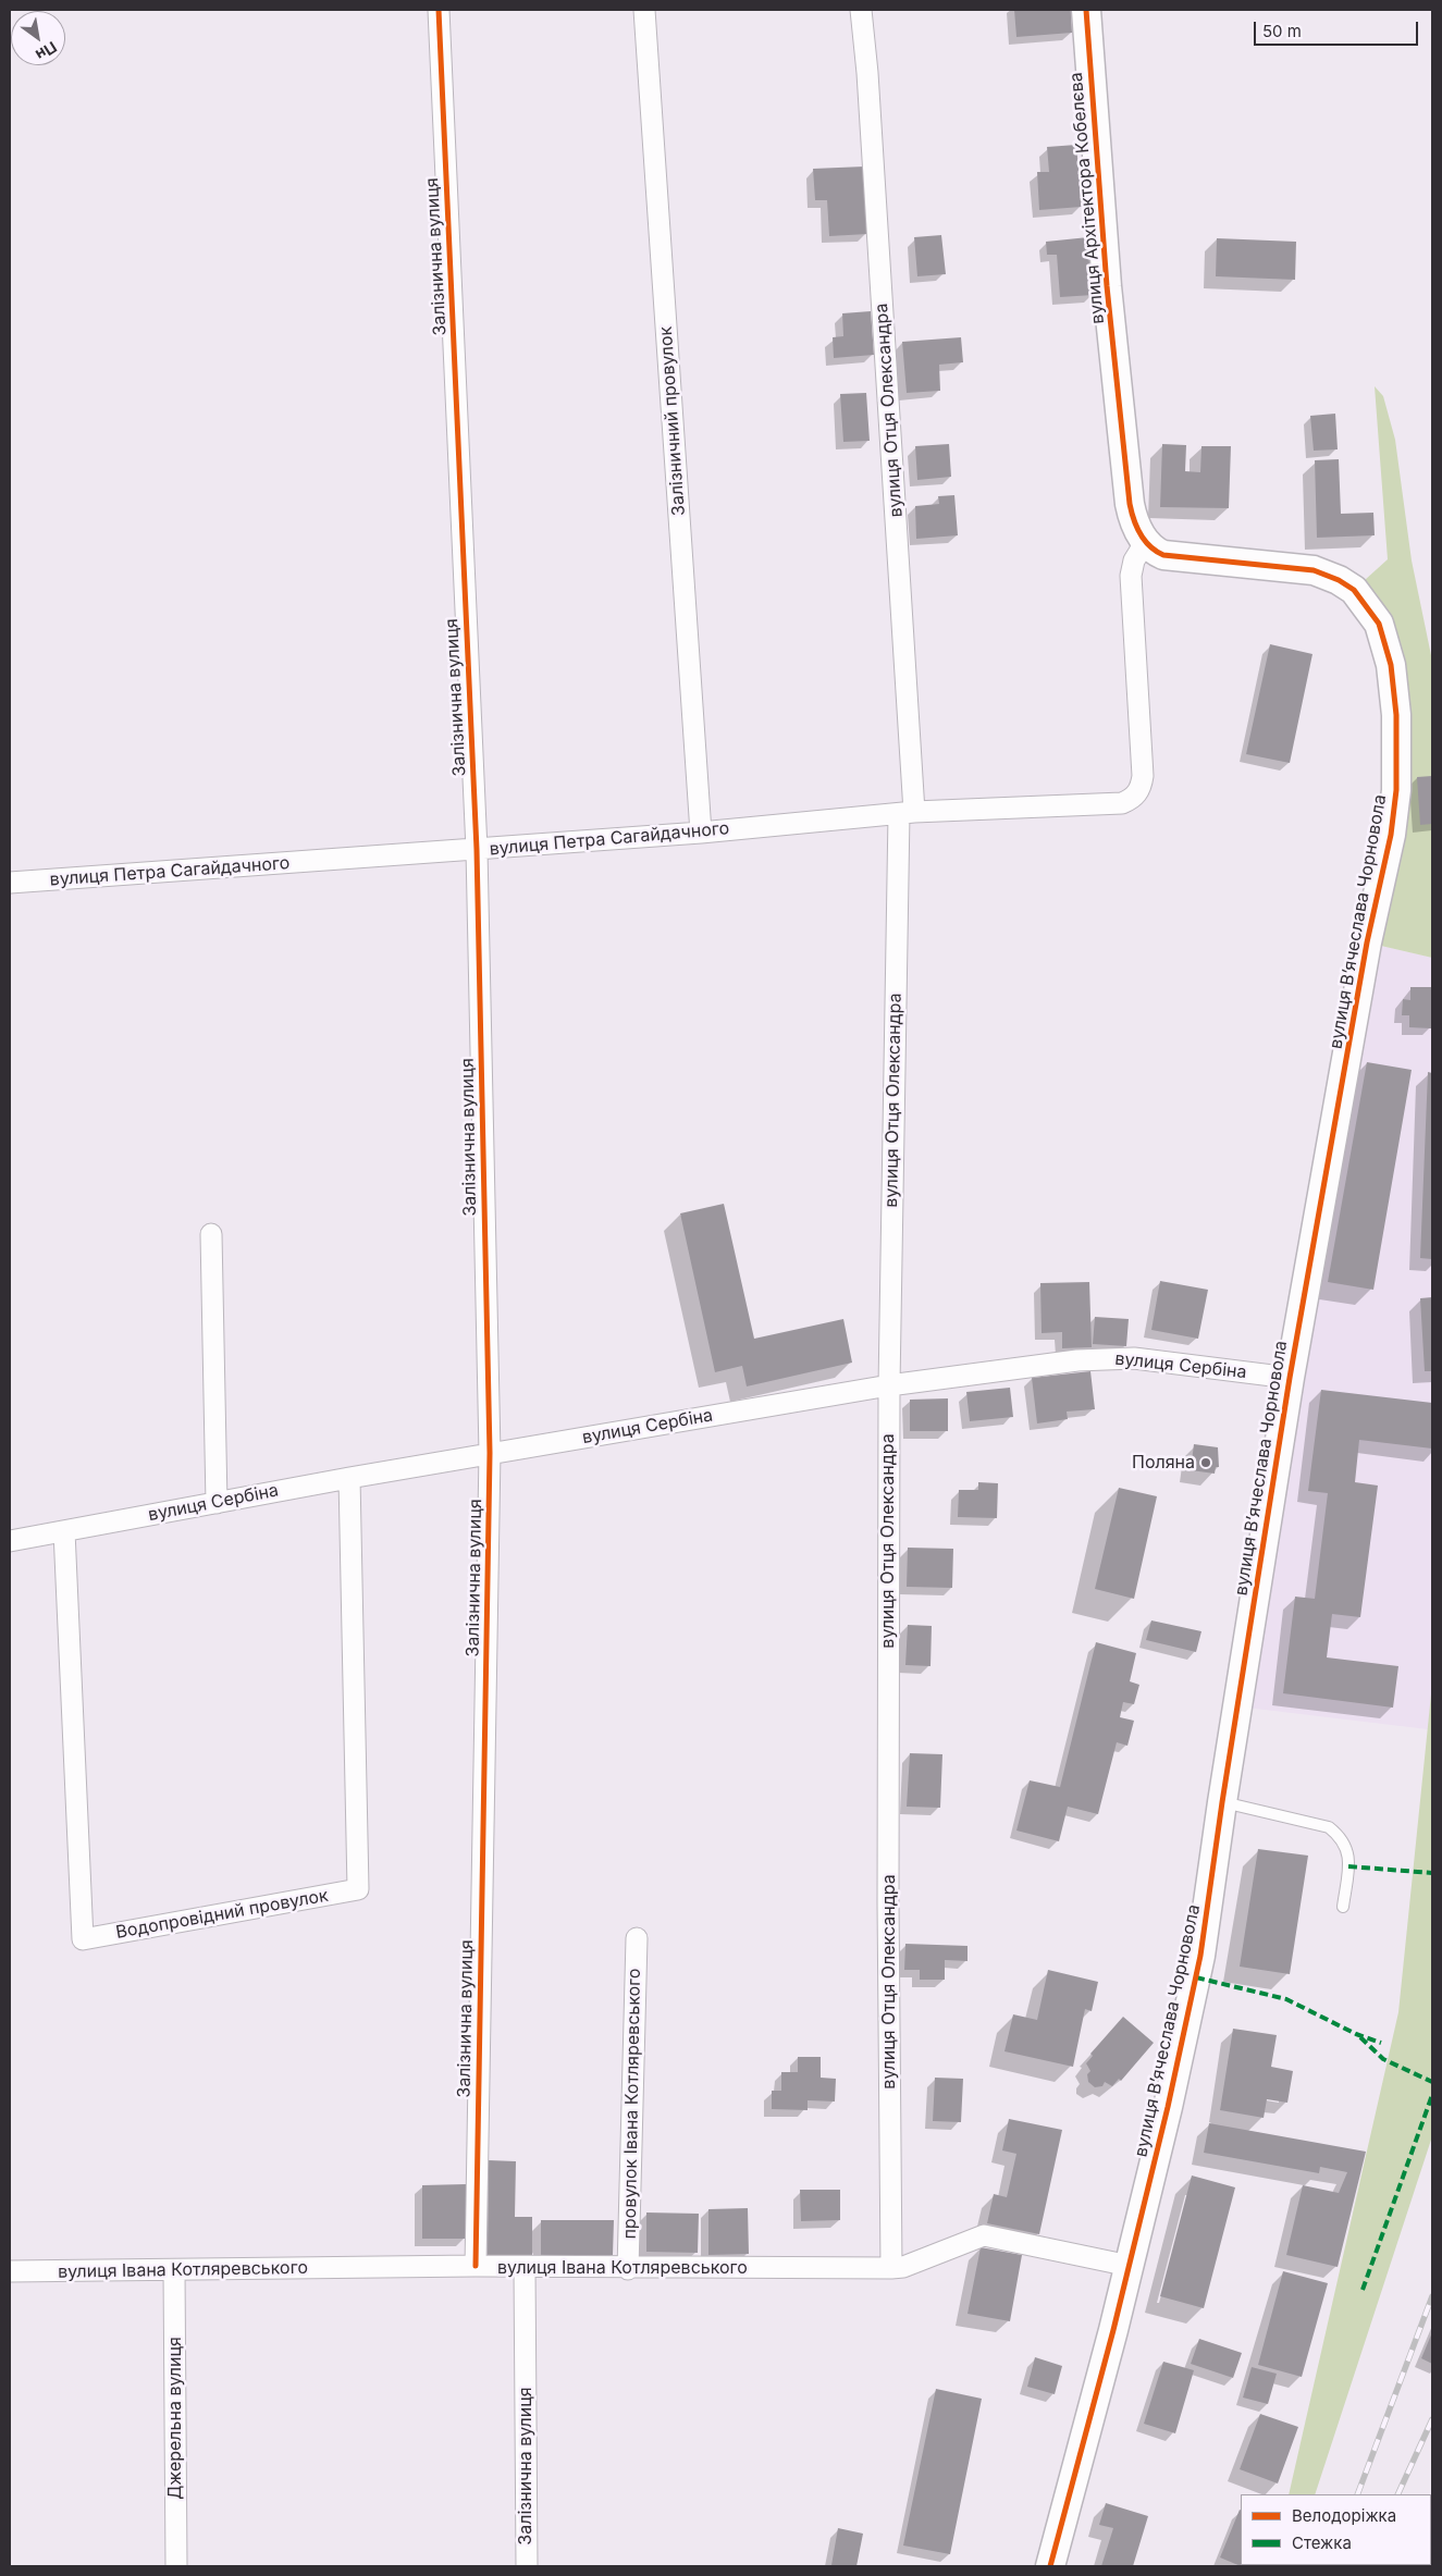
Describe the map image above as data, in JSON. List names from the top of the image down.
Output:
{
  "streets": {
    "street": [
      "вулиця Архітектора Кобелєва",
      "Залізнична вулиця",
      "вулиця Отця Олександра",
      "Залізничний провулок",
      "вулиця Петра Сагайдачного",
      "вулиця Вʼячеслава Чорновола",
      "вулиця Сербіна",
      "Водопровідний провулок",
      "провулок Івана Котляревського",
      "вулиця Івана Котляревського",
      "Джерельна вулиця"
    ]
  },
  "crossings": [
    ["вулиця Архітектора Кобелєва", "вулиця Петра Сагайдачного"],
    ["вулиця Архітектора Кобелєва", "вулиця Вʼячеслава Чорновола"],
    ["Залізнична вулиця", "вулиця Петра Сагайдачного"],
    ["Залізнична вулиця", "вулиця Сербіна"],
    ["Залізнична вулиця", "вулиця Івана Котляревського"],
    ["вулиця Отця Олександра", "вулиця Петра Сагайдачного"],
    ["вулиця Отця Олександра", "вулиця Сербіна"],
    ["вулиця Отця Олександра", "вулиця Івана Котляревського"],
    ["Залізничний провулок", "вулиця Петра Сагайдачного"],
    ["вулиця Петра Сагайдачного", "вулиця Вʼячеслава Чорновола"],
    ["вулиця Вʼячеслава Чорновола", "вулиця Сербіна"],
    ["вулиця Вʼячеслава Чорновола", "вулиця Івана Котляревського"],
    ["вулиця Сербіна", "Водопровідний провулок"],
    ["провулок Івана Котляревського", "вулиця Івана Котляревського"],
    ["вулиця Івана Котляревського", "Джерельна вулиця"]
  ],
  "places": ["Поляна"],
  "legend": ["Велодоріжка", "Стежка"],
  "scale_bar": "50 m",
  "north": "bottom right"
}
